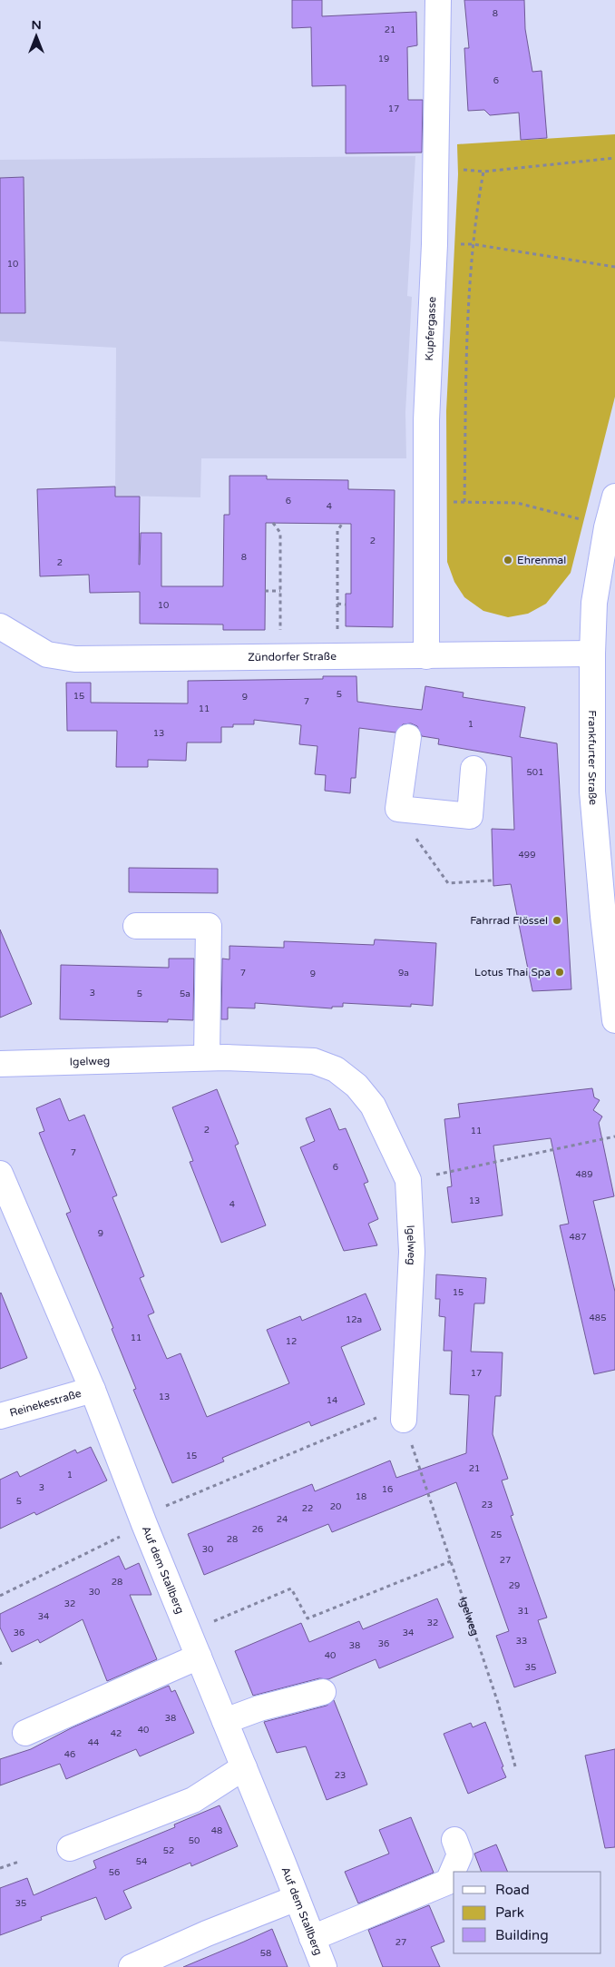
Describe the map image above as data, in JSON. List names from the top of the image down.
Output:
{
  "streets": {
    "street": [
      "Kupfergasse",
      "Zündorfer Straße",
      "Frankfurter Straße",
      "Igelweg",
      "Reinekestraße",
      "Auf dem Stallberg"
    ]
  },
  "crossings": [
    ["Kupfergasse", "Zündorfer Straße"],
    ["Zündorfer Straße", "Frankfurter Straße"],
    ["Reinekestraße", "Auf dem Stallberg"]
  ],
  "places": ["Ehrenmal", "Fahrrad Flössel", "Lotus Thai Spa"],
  "house_numbers": [
    "8",
    "21",
    "19",
    "6",
    "17",
    "10",
    "6",
    "4",
    "2",
    "8",
    "2",
    "10",
    "5",
    "15",
    "9",
    "7",
    "11",
    "1",
    "13",
    "501",
    "499",
    "7",
    "9a",
    "9",
    "3",
    "5",
    "5a",
    "2",
    "11",
    "7",
    "6",
    "489",
    "13",
    "4",
    "9",
    "487",
    "15",
    "485",
    "12a",
    "11",
    "12",
    "17",
    "13",
    "14",
    "15",
    "21",
    "1",
    "3",
    "16",
    "18",
    "5",
    "23",
    "20",
    "22",
    "24",
    "26",
    "25",
    "28",
    "30",
    "27",
    "28",
    "29",
    "30",
    "32",
    "31",
    "34",
    "32",
    "36",
    "34",
    "33",
    "36",
    "38",
    "40",
    "35",
    "38",
    "40",
    "42",
    "44",
    "46",
    "23",
    "48",
    "50",
    "52",
    "54",
    "56",
    "35",
    "27",
    "58"
  ],
  "legend": ["Road", "Park", "Building"],
  "north": "top"
}
